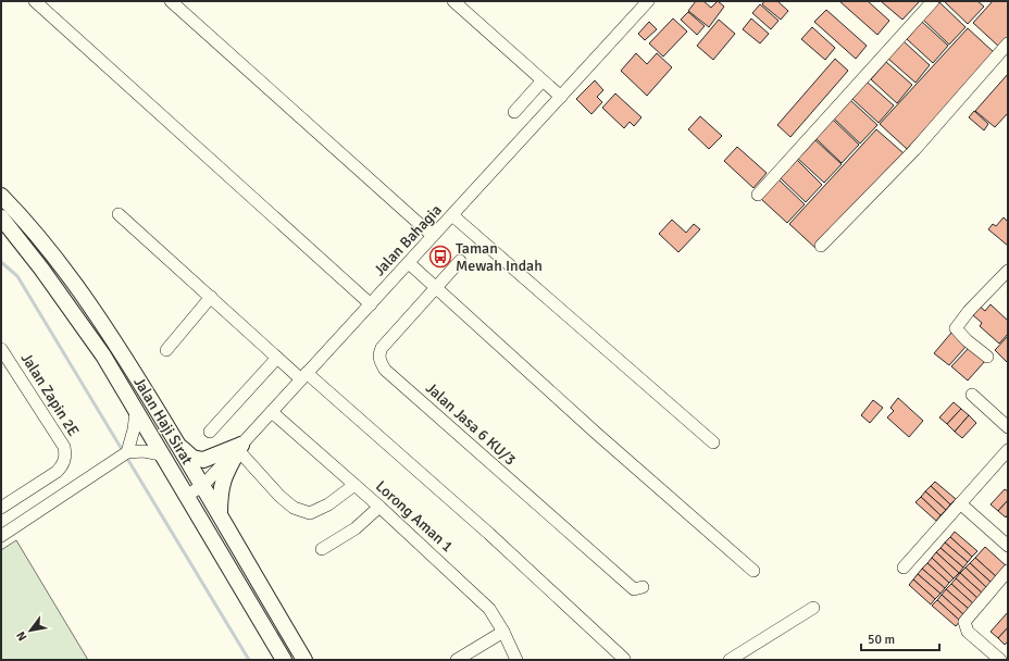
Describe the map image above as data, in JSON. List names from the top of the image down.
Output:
{
  "streets": {
    "main road": ["Jalan Haji Sirat"],
    "street": [
      "Jalan Bahagia",
      "Jalan Zapin 2E",
      "Jalan Jasa 6 KU/3",
      "Lorong Aman 1"
    ]
  },
  "crossings": [
    ["Jalan Bahagia", "Jalan Haji Sirat"],
    ["Jalan Bahagia", "Lorong Aman 1"]
  ],
  "places": {
    "bus stop": ["Taman Mewah Indah"]
  },
  "scale_bar": "50 m",
  "north": "bottom left"
}
